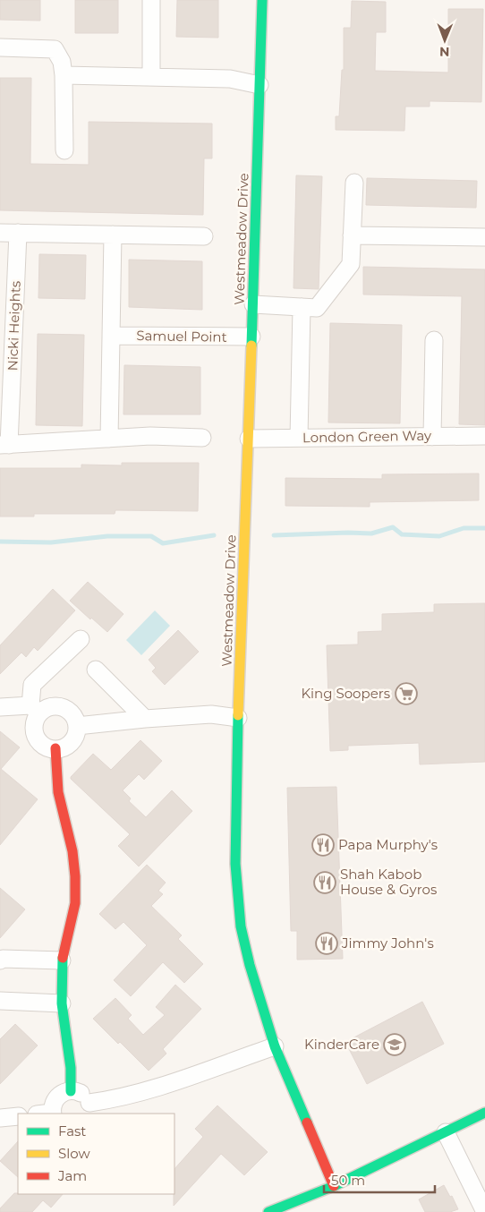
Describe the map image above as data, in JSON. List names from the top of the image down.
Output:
{
  "streets": {
    "street": [
      "Westmeadow Drive",
      "Nicki Heights",
      "Samuel Point",
      "London Green Way"
    ]
  },
  "crossings": [
    ["Westmeadow Drive", "Samuel Point"],
    ["Westmeadow Drive", "London Green Way"]
  ],
  "places": {
    "supermarket": ["King Soopers"],
    "restaurant": ["Papa Murphy's", "Shah Kabob House & Gyros", "Jimmy John's"],
    "school or university": ["KinderCare"]
  },
  "legend": ["Fast", "Slow", "Jam"],
  "scale_bar": "50 m",
  "north": "bottom"
}
